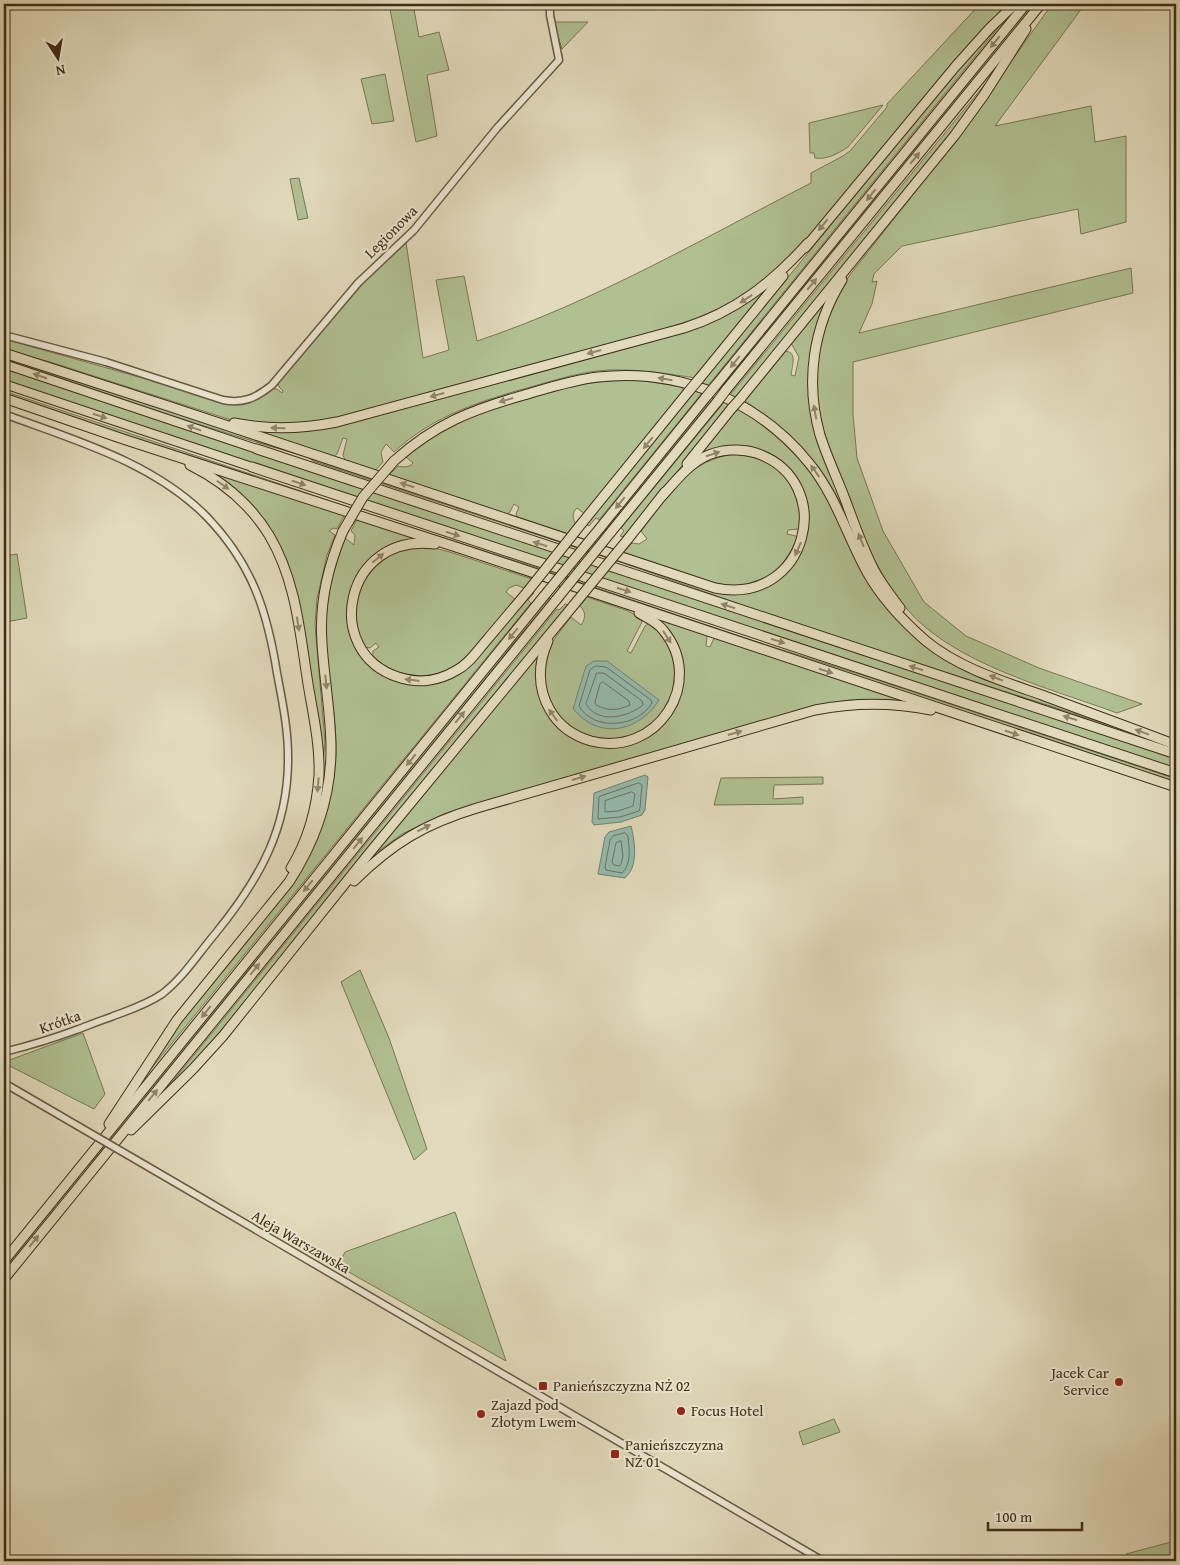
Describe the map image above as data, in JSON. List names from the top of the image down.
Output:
{
  "streets": {
    "street": ["Legionowa", "Krótka", "Aleja Warszawska"]
  },
  "places": {
    "other": ["Jacek Car Service", "Focus Hotel", "Zajazd pod Złotym Lwem"],
    "transit": ["Panieńszczyzna NŻ 02", "Panieńszczyzna NŻ 01"]
  },
  "scale_bar": "100 m",
  "north": "bottom"
}
